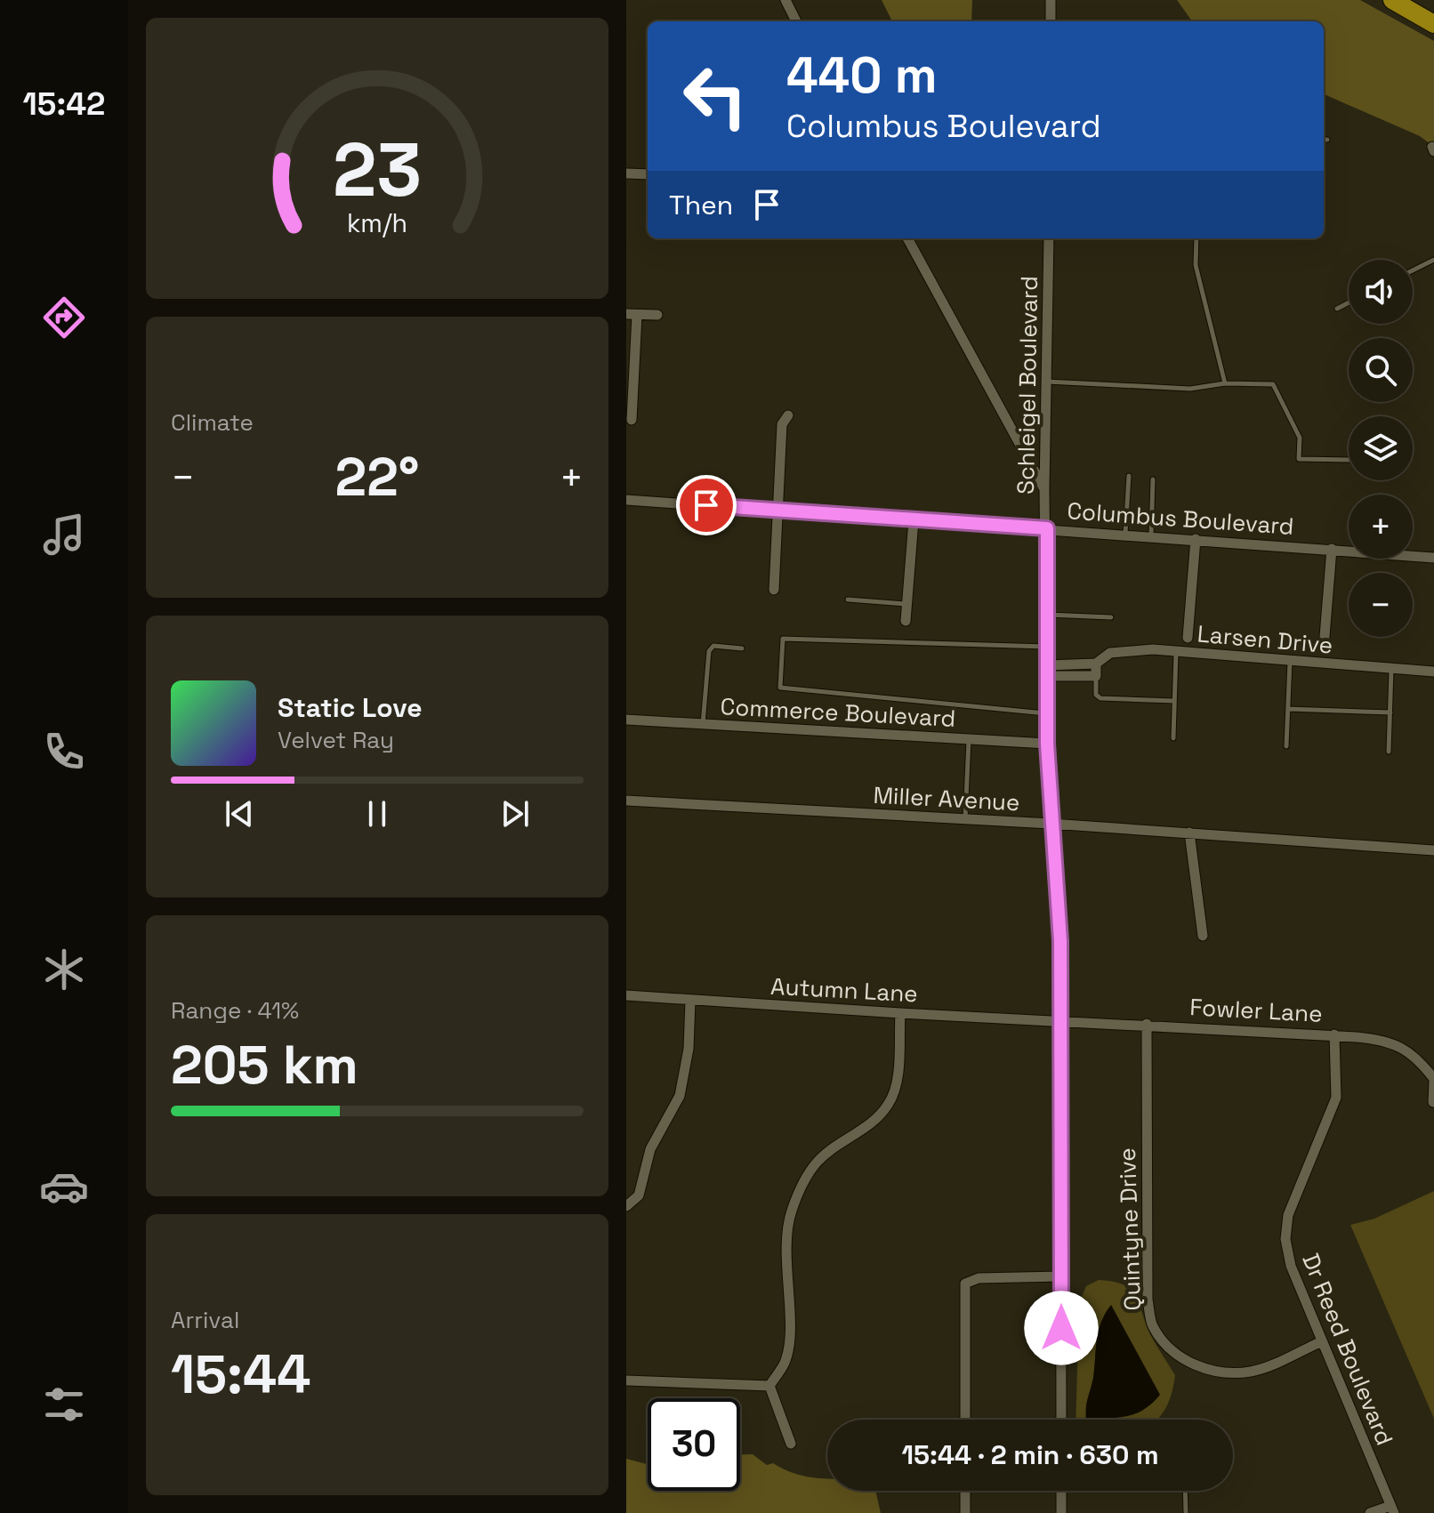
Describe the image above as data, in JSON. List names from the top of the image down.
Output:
{
  "streets": {
    "street": [
      "Schleigel Boulevard",
      "Columbus Boulevard",
      "Larsen Drive",
      "Commerce Boulevard",
      "Miller Avenue",
      "Autumn Lane",
      "Fowler Lane",
      "Quintyne Drive",
      "Dr Reed Boulevard"
    ]
  },
  "crossings": [
    ["Schleigel Boulevard", "Columbus Boulevard"],
    ["Schleigel Boulevard", "Larsen Drive"],
    ["Schleigel Boulevard", "Commerce Boulevard"],
    ["Schleigel Boulevard", "Miller Avenue"],
    ["Schleigel Boulevard", "Autumn Lane"],
    ["Schleigel Boulevard", "Fowler Lane"],
    ["Autumn Lane", "Fowler Lane"],
    ["Fowler Lane", "Quintyne Drive"],
    ["Fowler Lane", "Dr Reed Boulevard"],
    ["Quintyne Drive", "Dr Reed Boulevard"]
  ],
  "page": {
    "tabs": "15:42",
    "turn": ["440 m", "Columbus Boulevard"],
    "then": "Then",
    "map_buttons": ["+", "−"],
    "tile": [
      "Climate",
      ["Range · 41%", "205 km"],
      ["Arrival", "15:44"]
    ],
    "heat": ["−", "22°", "+"],
    "song": ["Static Love", "Velvet Ray"],
    "limit": "30",
    "trip": "15:44 · 2 min · 630 m",
    "gauge": ["23", "km/h"]
  }
}
